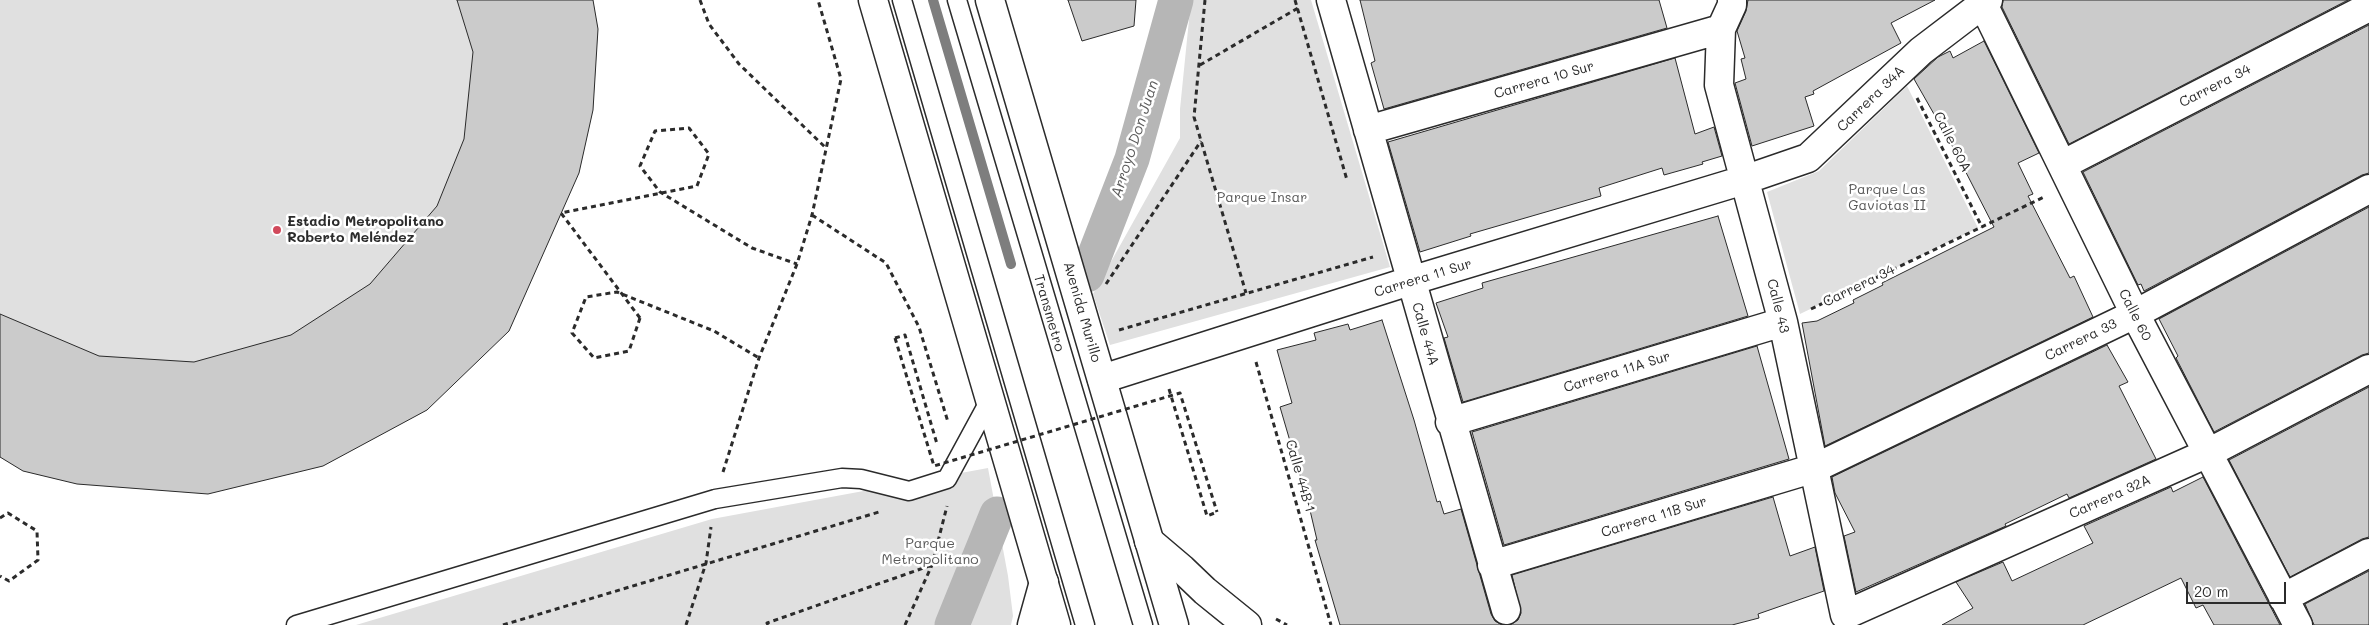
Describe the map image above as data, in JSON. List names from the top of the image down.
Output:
{
  "streets": {
    "main road": [
      "Carrera 10 Sur",
      "Carrera 34",
      "Carrera 34A",
      "Carrera 11 Sur",
      "Calle 43",
      "Avenida Murillo",
      "Calle 60",
      "Calle 44A",
      "Carrera 33",
      "Carrera 11A Sur",
      "Carrera 32A",
      "Carrera 11B Sur"
    ],
    "lane": ["Transmetro"],
    "path": ["Calle 60A", "Calle 44B 1"]
  },
  "crossings": [
    ["Carrera 10 Sur", "Calle 43"],
    ["Carrera 10 Sur", "Calle 44A"],
    ["Carrera 34", "Calle 60A"],
    ["Carrera 34", "Calle 43"],
    ["Carrera 34", "Calle 60"],
    ["Carrera 34", "Carrera 11A Sur"],
    ["Carrera 34A", "Calle 60A"],
    ["Carrera 34A", "Carrera 11 Sur"],
    ["Carrera 34A", "Calle 43"],
    ["Carrera 34A", "Calle 60"],
    ["Carrera 11 Sur", "Calle 43"],
    ["Carrera 11 Sur", "Avenida Murillo"],
    ["Carrera 11 Sur", "Calle 44A"],
    ["Carrera 11 Sur", "Calle 44B 1"],
    ["Calle 43", "Carrera 33"],
    ["Calle 43", "Carrera 11A Sur"],
    ["Calle 43", "Carrera 32A"],
    ["Calle 43", "Carrera 11B Sur"],
    ["Calle 60", "Carrera 33"],
    ["Calle 60", "Carrera 32A"],
    ["Calle 44A", "Carrera 11A Sur"],
    ["Calle 44A", "Carrera 11B Sur"],
    ["Carrera 33", "Carrera 11B Sur"]
  ],
  "water": ["Arroyo Don Juan"],
  "parks": ["Parque Las Gaviotas II", "Parque Insar", "Parque Metropolitano"],
  "places": ["Estadio Metropolitano Roberto Meléndez"],
  "scale_bar": "20 m"
}
